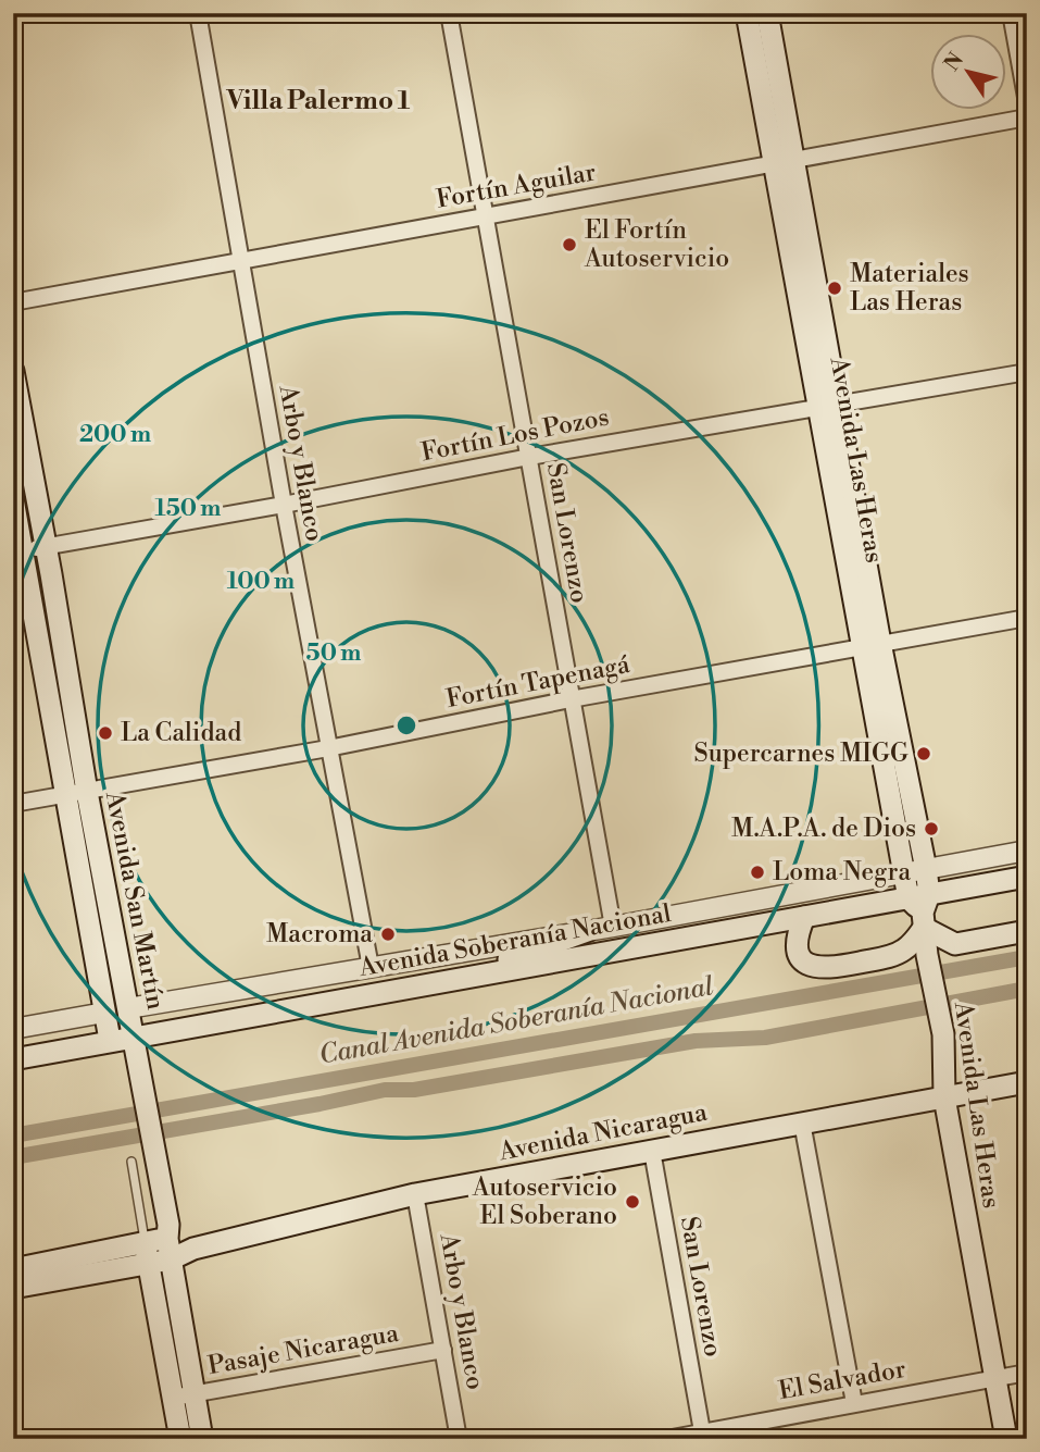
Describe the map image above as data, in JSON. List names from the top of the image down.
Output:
{
  "streets": {
    "main road": [
      "Avenida Las Heras",
      "Avenida San Martín",
      "Avenida Soberanía Nacional",
      "Avenida Nicaragua"
    ],
    "street": [
      "Fortín Aguilar",
      "Fortín Los Pozos",
      "Arbo y Blanco",
      "San Lorenzo",
      "Fortín Tapenagá",
      "Pasaje Nicaragua",
      "El Salvador"
    ]
  },
  "crossings": [
    ["Fortín Aguilar", "Avenida Las Heras"],
    ["Fortín Aguilar", "Arbo y Blanco"],
    ["Fortín Aguilar", "San Lorenzo"],
    ["Fortín Los Pozos", "Avenida Las Heras"],
    ["Fortín Los Pozos", "Arbo y Blanco"],
    ["Fortín Los Pozos", "San Lorenzo"],
    ["Fortín Los Pozos", "Avenida San Martín"],
    ["Avenida Las Heras", "Fortín Tapenagá"],
    ["Avenida Las Heras", "Avenida Soberanía Nacional"],
    ["Avenida Las Heras", "Avenida Nicaragua"],
    ["Avenida Las Heras", "El Salvador"],
    ["Arbo y Blanco", "Fortín Tapenagá"],
    ["Arbo y Blanco", "Avenida Soberanía Nacional"],
    ["Arbo y Blanco", "Avenida Nicaragua"],
    ["Arbo y Blanco", "Pasaje Nicaragua"],
    ["San Lorenzo", "Fortín Tapenagá"],
    ["San Lorenzo", "Avenida Soberanía Nacional"],
    ["San Lorenzo", "Avenida Nicaragua"],
    ["San Lorenzo", "El Salvador"],
    ["Fortín Tapenagá", "Avenida San Martín"],
    ["Avenida San Martín", "Avenida Soberanía Nacional"],
    ["Avenida San Martín", "Avenida Nicaragua"],
    ["Avenida San Martín", "Pasaje Nicaragua"]
  ],
  "districts": ["Villa Palermo 1"],
  "water": ["Canal Avenida Soberanía Nacional"],
  "places": [
    "El Fortín Autoservicio",
    "Materiales Las Heras",
    "La Calidad",
    "Supercarnes MIGG",
    "M.A.P.A. de Dios",
    "Loma Negra",
    "Macroma",
    "Autoservicio El Soberano"
  ],
  "north": "top left",
  "rings": [
    "200 m",
    "150 m",
    "100 m",
    "50 m"
  ]
}
